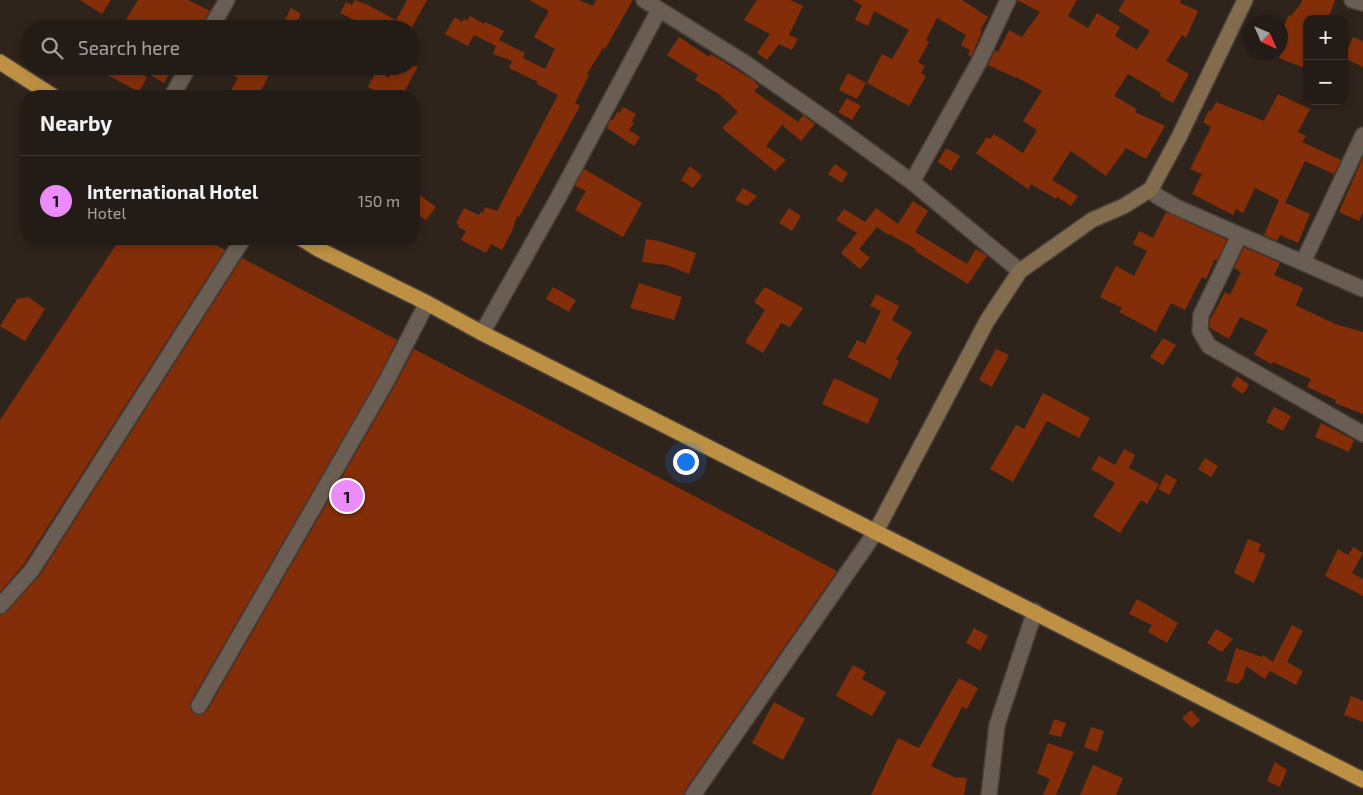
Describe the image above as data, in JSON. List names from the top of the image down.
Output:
{
  "north": "bottom right",
  "page": {
    "map_buttons": ["+", "−"],
    "search": "Search here",
    "heading": "Nearby",
    "list": [
      {
        "mark": "1",
        "name": "International Hotel",
        "note": "Hotel",
        "value": "150 m"
      }
    ],
    "pins": "1"
  }
}
